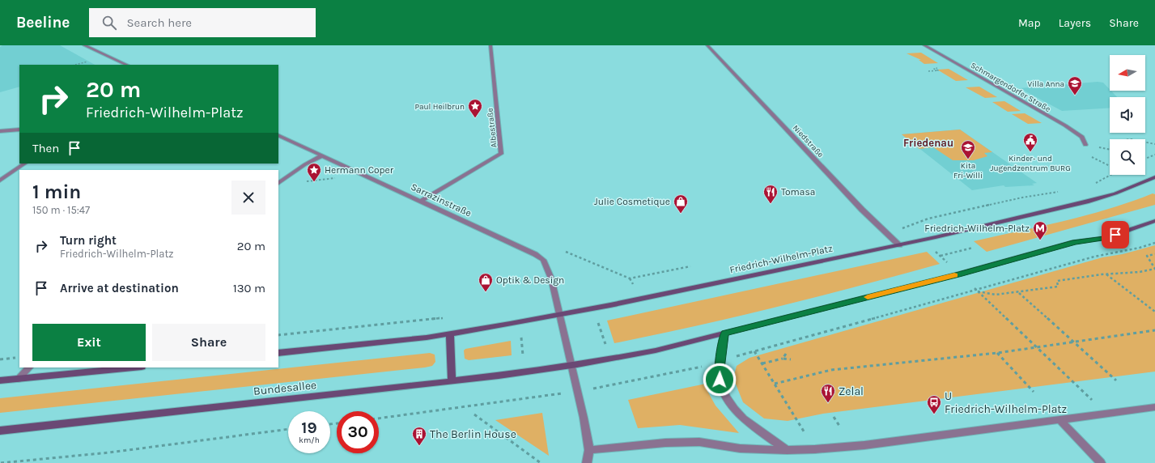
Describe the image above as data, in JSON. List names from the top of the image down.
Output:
{
  "streets": {
    "main road": ["Friedrich-Wilhelm-Platz", "Bundesallee"],
    "street": [
      "Schmargendorfer Straße",
      "Albestraße",
      "Niedstraße",
      "Sarrazinstraße"
    ]
  },
  "crossings": [
    ["Albestraße", "Sarrazinstraße"],
    ["Niedstraße", "Friedrich-Wilhelm-Platz"],
    ["Sarrazinstraße", "Friedrich-Wilhelm-Platz"],
    ["Sarrazinstraße", "Bundesallee"]
  ],
  "districts": ["Friedenau"],
  "places": {
    "school or university": ["Villa Anna", "Kita Fri-Willi"],
    "place": ["Paul Heilbrun", "Hermann Coper"],
    "public building": ["Kinder- und Jugendzentrum BURG"],
    "restaurant": ["Tomasa", "Zelal"],
    "shop": ["Julie Cosmetique", "Optik & Design"],
    "metro station": ["Friedrich-Wilhelm-Platz"],
    "bus stop": ["U Friedrich-Wilhelm-Platz"],
    "building": ["The Berlin House"]
  },
  "north": "left",
  "page": {
    "header": "Beeline",
    "search": "Search here",
    "nav": ["Map", "Layers", "Share"],
    "turn": ["20 m", "Friedrich-Wilhelm-Platz"],
    "then": "Then",
    "heading": ["1 min", "150 m · 15:47"],
    "list": [
      {
        "name": "Turn right",
        "note": "Friedrich-Wilhelm-Platz",
        "value": "20 m"
      },
      {
        "name": "Arrive at destination",
        "value": "130 m"
      }
    ],
    "buttons": ["Exit", "Share"],
    "speed": "19 km/h",
    "limit": "30"
  }
}
